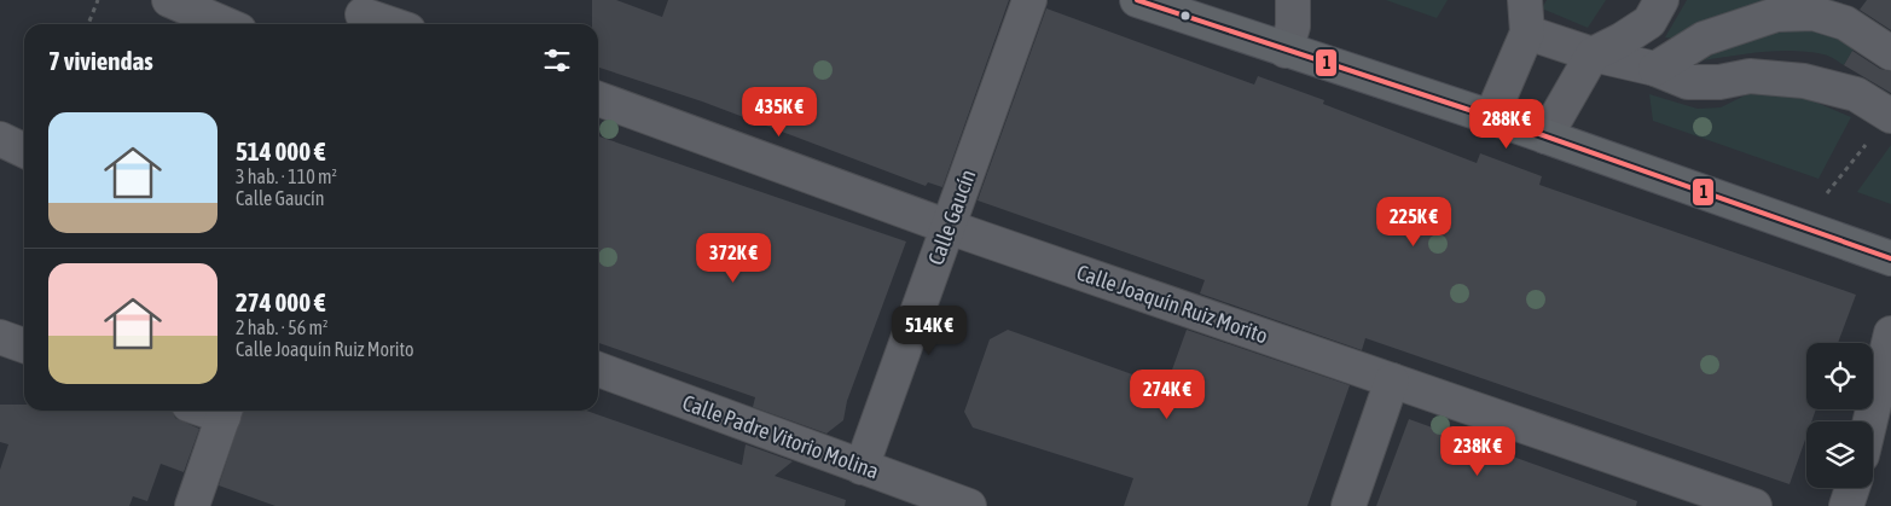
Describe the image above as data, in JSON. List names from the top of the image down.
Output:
{
  "streets": {
    "street": ["Calle Gaucín", "Calle Joaquín Ruiz Morito", "Calle Padre Vitorio Molina"]
  },
  "crossings": [
    ["Calle Gaucín", "Calle Joaquín Ruiz Morito"],
    ["Calle Gaucín", "Calle Padre Vitorio Molina"]
  ],
  "lines": ["transit line 1"],
  "page": {
    "heading": "7 viviendas",
    "price": [
      "435K €",
      "288K €",
      "225K €",
      "372K €",
      "514K €",
      "274K €",
      "238K €"
    ],
    "list": [
      {
        "name": "514 000 €",
        "note": "3 hab. · 110 m² · Calle Gaucín"
      },
      {
        "name": "274 000 €",
        "note": "2 hab. · 56 m² · Calle Joaquín Ruiz Morito"
      }
    ]
  }
}
